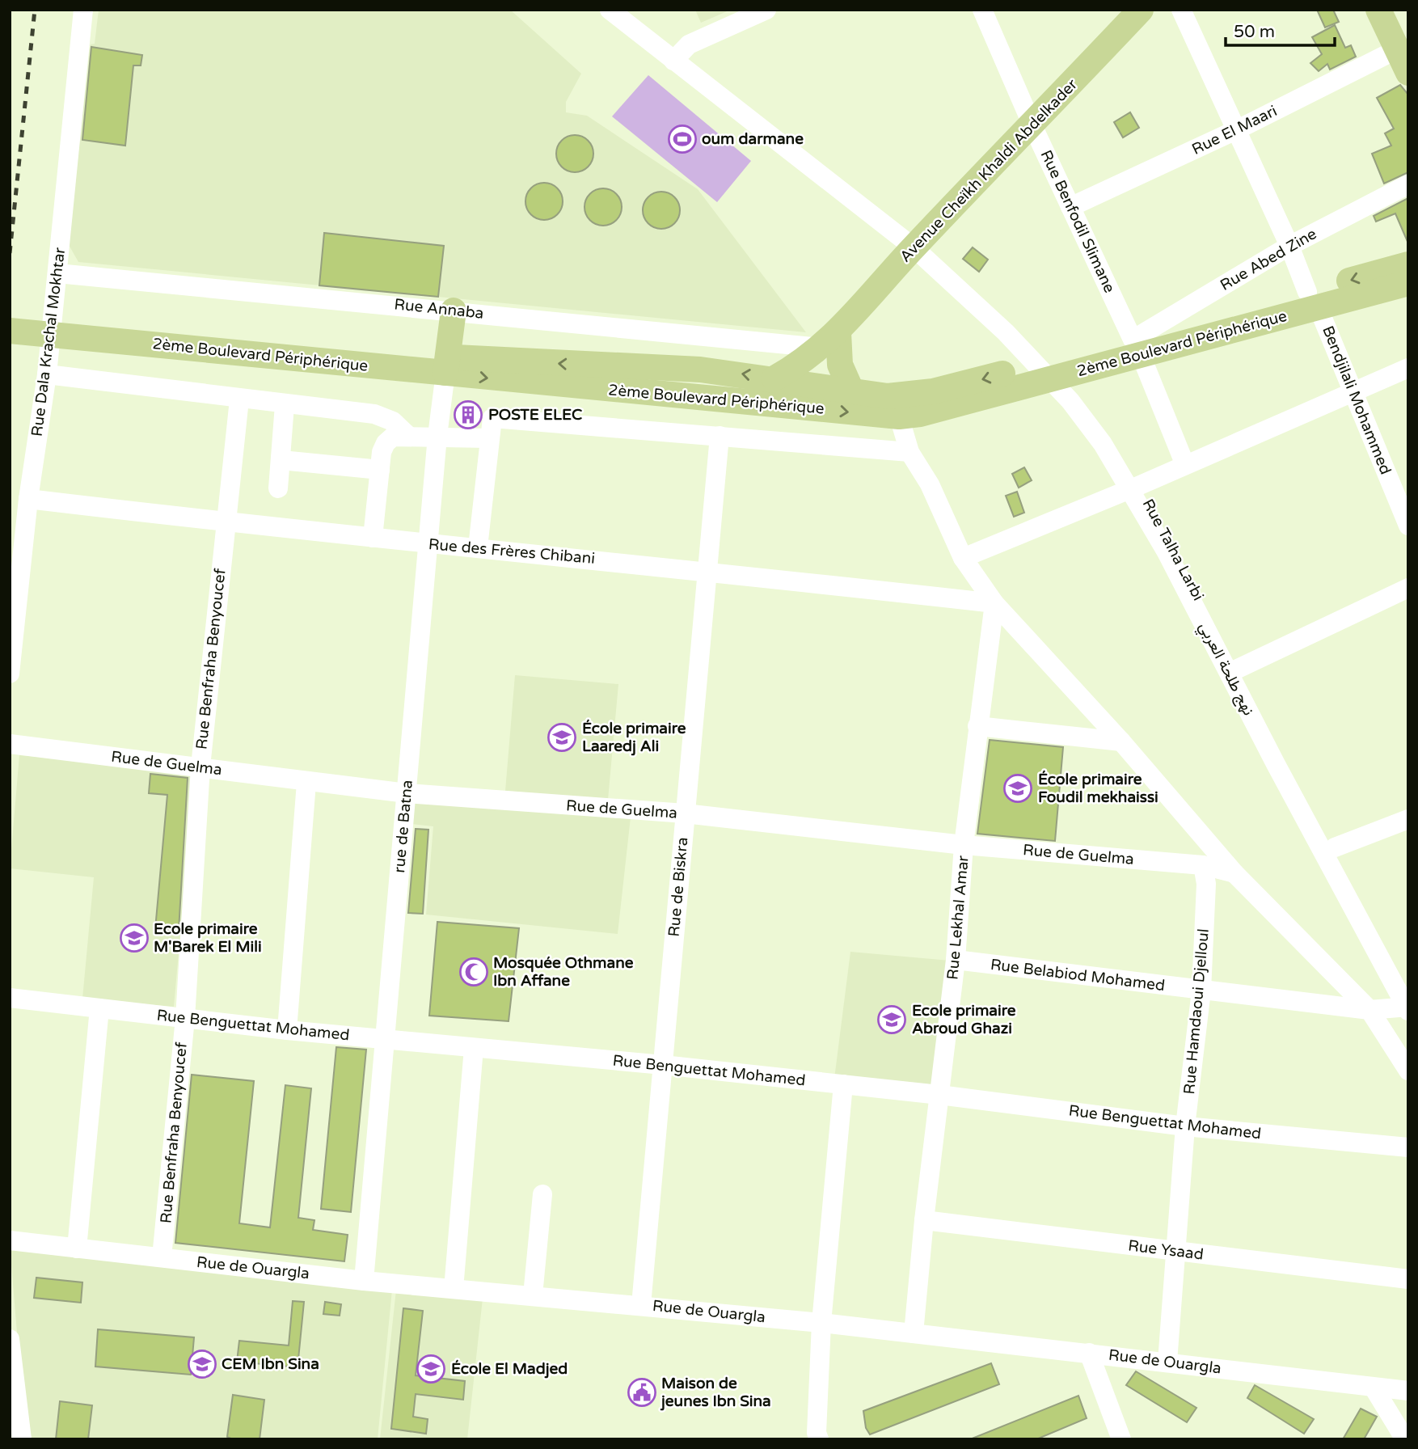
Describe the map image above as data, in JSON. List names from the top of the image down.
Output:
{
  "streets": {
    "main road": ["Avenue Cheïkh Khaldi Abdelkader", "2ème Boulevard Périphérique"],
    "street": [
      "Rue El Maari",
      "Rue Benfodil Slimane",
      "Rue Abed Zine",
      "Rue Annaba",
      "Rue Dala Krachal Mokhtar",
      "Bendjilali Mohammed",
      "Rue Talha Larbi",
      "Rue des Frères Chibani",
      "Rue Benfraha Benyoucef",
      "نهج طلحة العربي",
      "Rue de Guelma",
      "rue de Batna",
      "Rue de Biskra",
      "Rue Lekhal Amar",
      "Rue Belabiod Mohamed",
      "Rue Hamdaoui Djelloul",
      "Rue Benguettat Mohamed",
      "Rue Ysaad",
      "Rue de Ouargla"
    ]
  },
  "crossings": [
    ["Rue El Maari", "Rue Benfodil Slimane"],
    ["Rue El Maari", "Bendjilali Mohammed"],
    ["Avenue Cheïkh Khaldi Abdelkader", "Rue Benfodil Slimane"],
    ["Avenue Cheïkh Khaldi Abdelkader", "Rue Annaba"],
    ["Avenue Cheïkh Khaldi Abdelkader", "2ème Boulevard Périphérique"],
    ["Rue Benfodil Slimane", "Rue Abed Zine"],
    ["Rue Benfodil Slimane", "2ème Boulevard Périphérique"],
    ["Rue Abed Zine", "2ème Boulevard Périphérique"],
    ["Rue Abed Zine", "Bendjilali Mohammed"],
    ["Rue Annaba", "Rue Dala Krachal Mokhtar"],
    ["Rue Dala Krachal Mokhtar", "Rue des Frères Chibani"],
    ["2ème Boulevard Périphérique", "Bendjilali Mohammed"],
    ["2ème Boulevard Périphérique", "نهج طلحة العربي"],
    ["2ème Boulevard Périphérique", "rue de Batna"],
    ["Rue Talha Larbi", "نهج طلحة العربي"],
    ["Rue Talha Larbi", "Rue Belabiod Mohamed"],
    ["Rue des Frères Chibani", "Rue Benfraha Benyoucef"],
    ["Rue des Frères Chibani", "rue de Batna"],
    ["Rue des Frères Chibani", "Rue de Biskra"],
    ["Rue des Frères Chibani", "Rue Lekhal Amar"],
    ["Rue Benfraha Benyoucef", "Rue de Guelma"],
    ["Rue Benfraha Benyoucef", "Rue Benguettat Mohamed"],
    ["Rue Benfraha Benyoucef", "Rue de Ouargla"],
    ["نهج طلحة العربي", "Rue Belabiod Mohamed"],
    ["Rue de Guelma", "rue de Batna"],
    ["Rue de Guelma", "Rue de Biskra"],
    ["Rue de Guelma", "Rue Lekhal Amar"],
    ["Rue de Guelma", "Rue Hamdaoui Djelloul"],
    ["rue de Batna", "Rue Benguettat Mohamed"],
    ["rue de Batna", "Rue de Ouargla"],
    ["Rue de Biskra", "Rue Benguettat Mohamed"],
    ["Rue de Biskra", "Rue de Ouargla"],
    ["Rue Lekhal Amar", "Rue Belabiod Mohamed"],
    ["Rue Lekhal Amar", "Rue Benguettat Mohamed"],
    ["Rue Lekhal Amar", "Rue Ysaad"],
    ["Rue Lekhal Amar", "Rue de Ouargla"],
    ["Rue Belabiod Mohamed", "Rue Hamdaoui Djelloul"],
    ["Rue Hamdaoui Djelloul", "Rue Benguettat Mohamed"],
    ["Rue Hamdaoui Djelloul", "Rue Ysaad"],
    ["Rue Hamdaoui Djelloul", "Rue de Ouargla"]
  ],
  "places": {
    "sports": ["oum darmane"],
    "building": ["POSTE ELEC"],
    "school or university": [
      "École primaire Laaredj Ali",
      "École primaire Foudil mekhaissi",
      "Ecole primaire M'Barek El Mili",
      "Ecole primaire Abroud Ghazi",
      "CEM Ibn Sina",
      "École El Madjed"
    ],
    "mosque": ["Mosquée Othmane Ibn Affane"],
    "public building": ["Maison de jeunes Ibn Sina"]
  },
  "scale_bar": "50 m"
}
